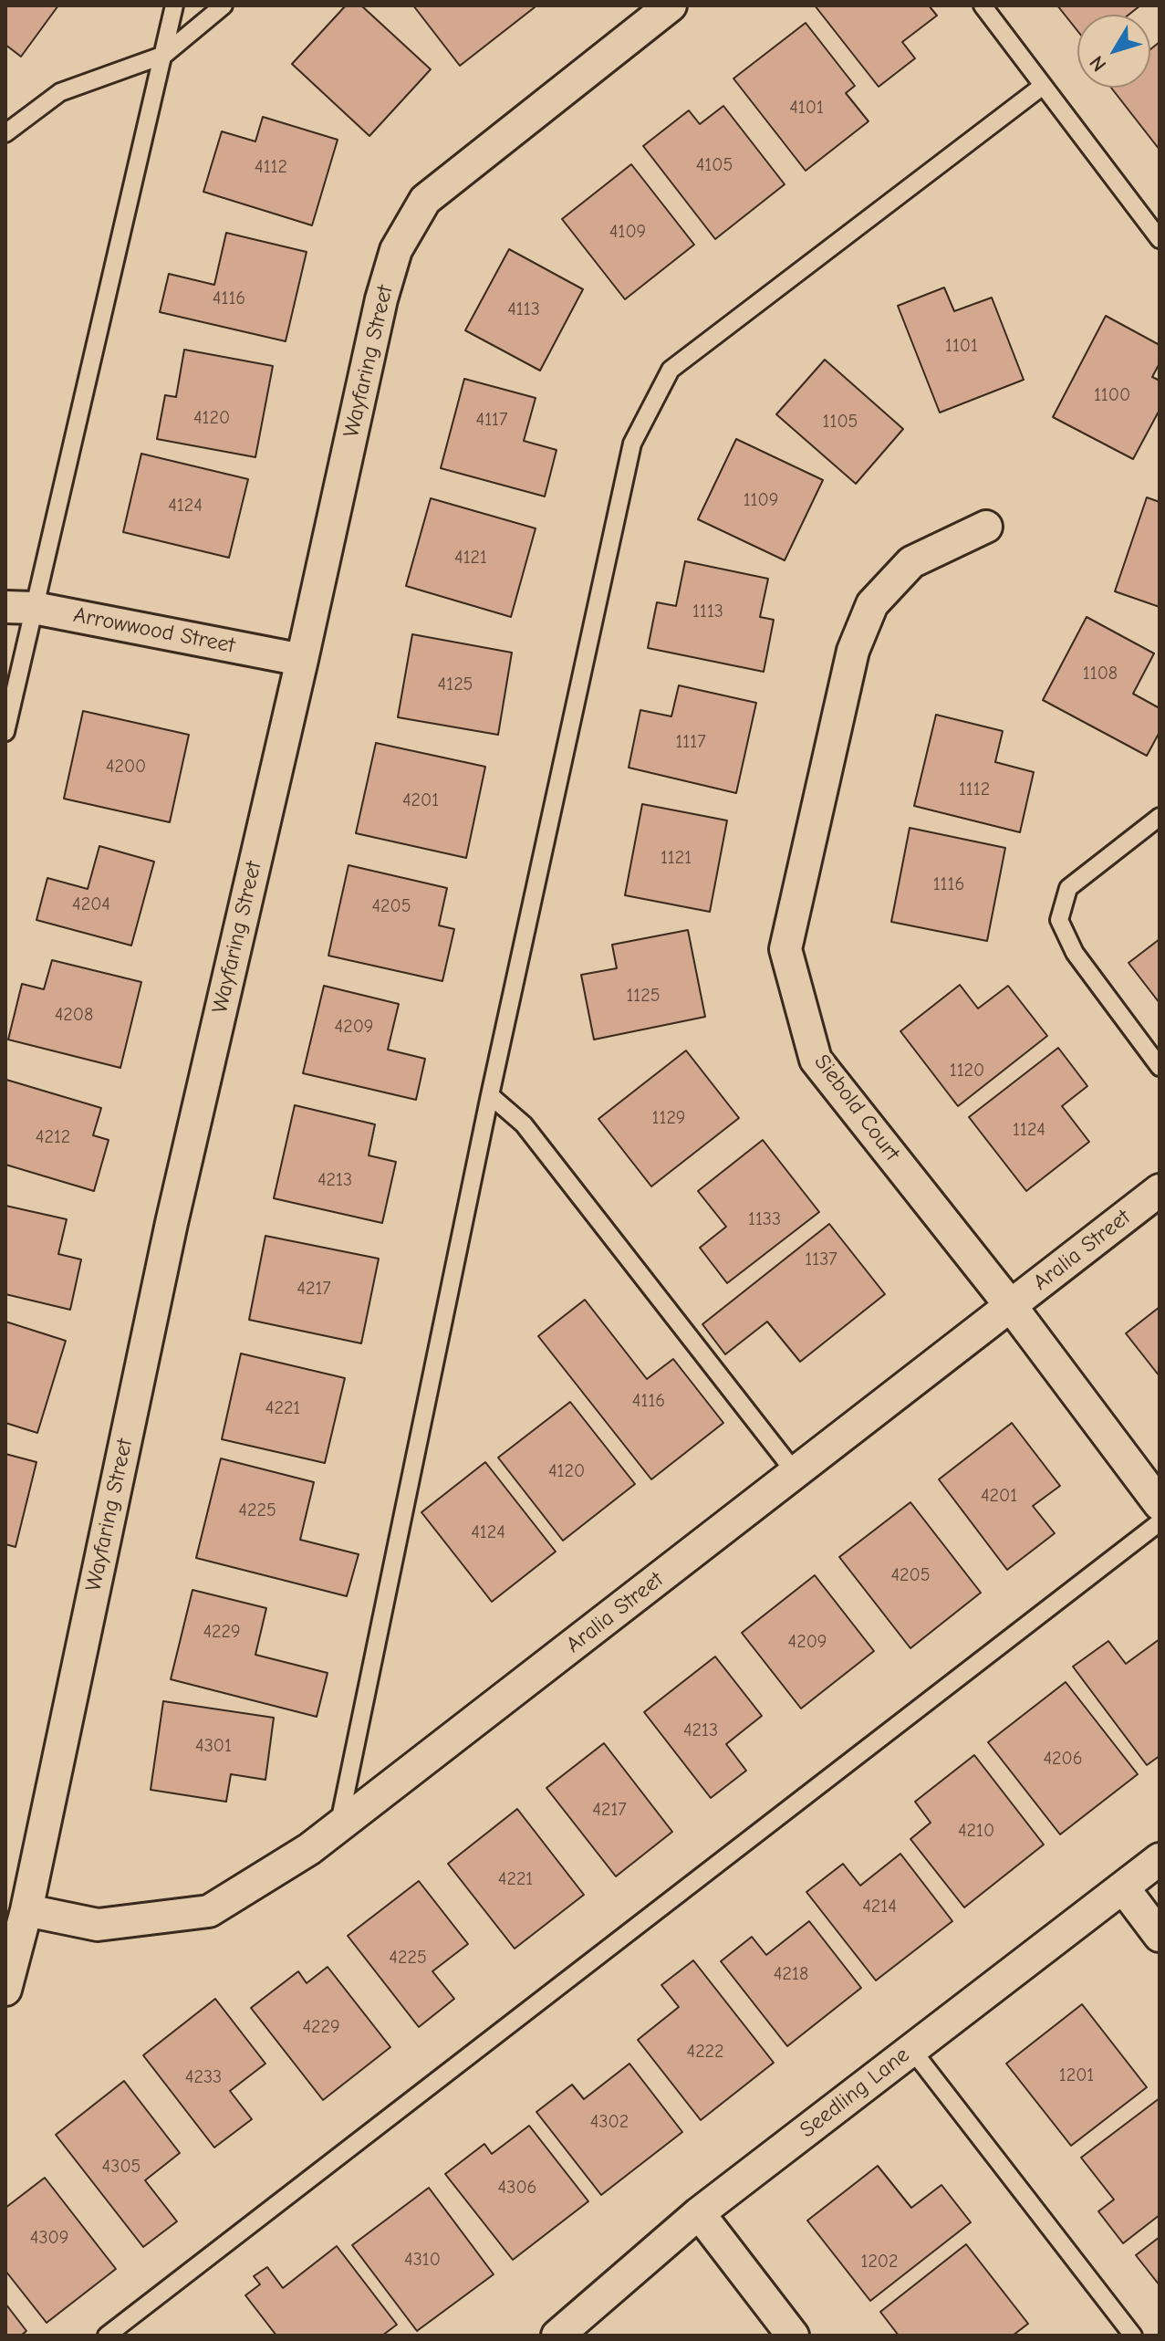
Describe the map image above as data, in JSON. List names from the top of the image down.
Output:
{
  "streets": {
    "street": [
      "Wayfaring Street",
      "Arrowwood Street",
      "Siebold Court",
      "Aralia Street",
      "Seedling Lane"
    ]
  },
  "crossings": [
    ["Wayfaring Street", "Arrowwood Street"],
    ["Wayfaring Street", "Aralia Street"],
    ["Siebold Court", "Aralia Street"]
  ],
  "house_numbers": [
    "4101",
    "4105",
    "4112",
    "4109",
    "4116",
    "4113",
    "1101",
    "1100",
    "4120",
    "4117",
    "1105",
    "1109",
    "4124",
    "4121",
    "1113",
    "1108",
    "4125",
    "1117",
    "4200",
    "1112",
    "4201",
    "1121",
    "1116",
    "4204",
    "4205",
    "1125",
    "4208",
    "4209",
    "1120",
    "1129",
    "1124",
    "4212",
    "4213",
    "1133",
    "1137",
    "4217",
    "4116",
    "4221",
    "4120",
    "4201",
    "4225",
    "4124",
    "4205",
    "4229",
    "4209",
    "4213",
    "4301",
    "4206",
    "4217",
    "4210",
    "4221",
    "4214",
    "4225",
    "4218",
    "4229",
    "4222",
    "1201",
    "4233",
    "4302",
    "4305",
    "4306",
    "4309",
    "4310",
    "1202"
  ],
  "north": "bottom left"
}
